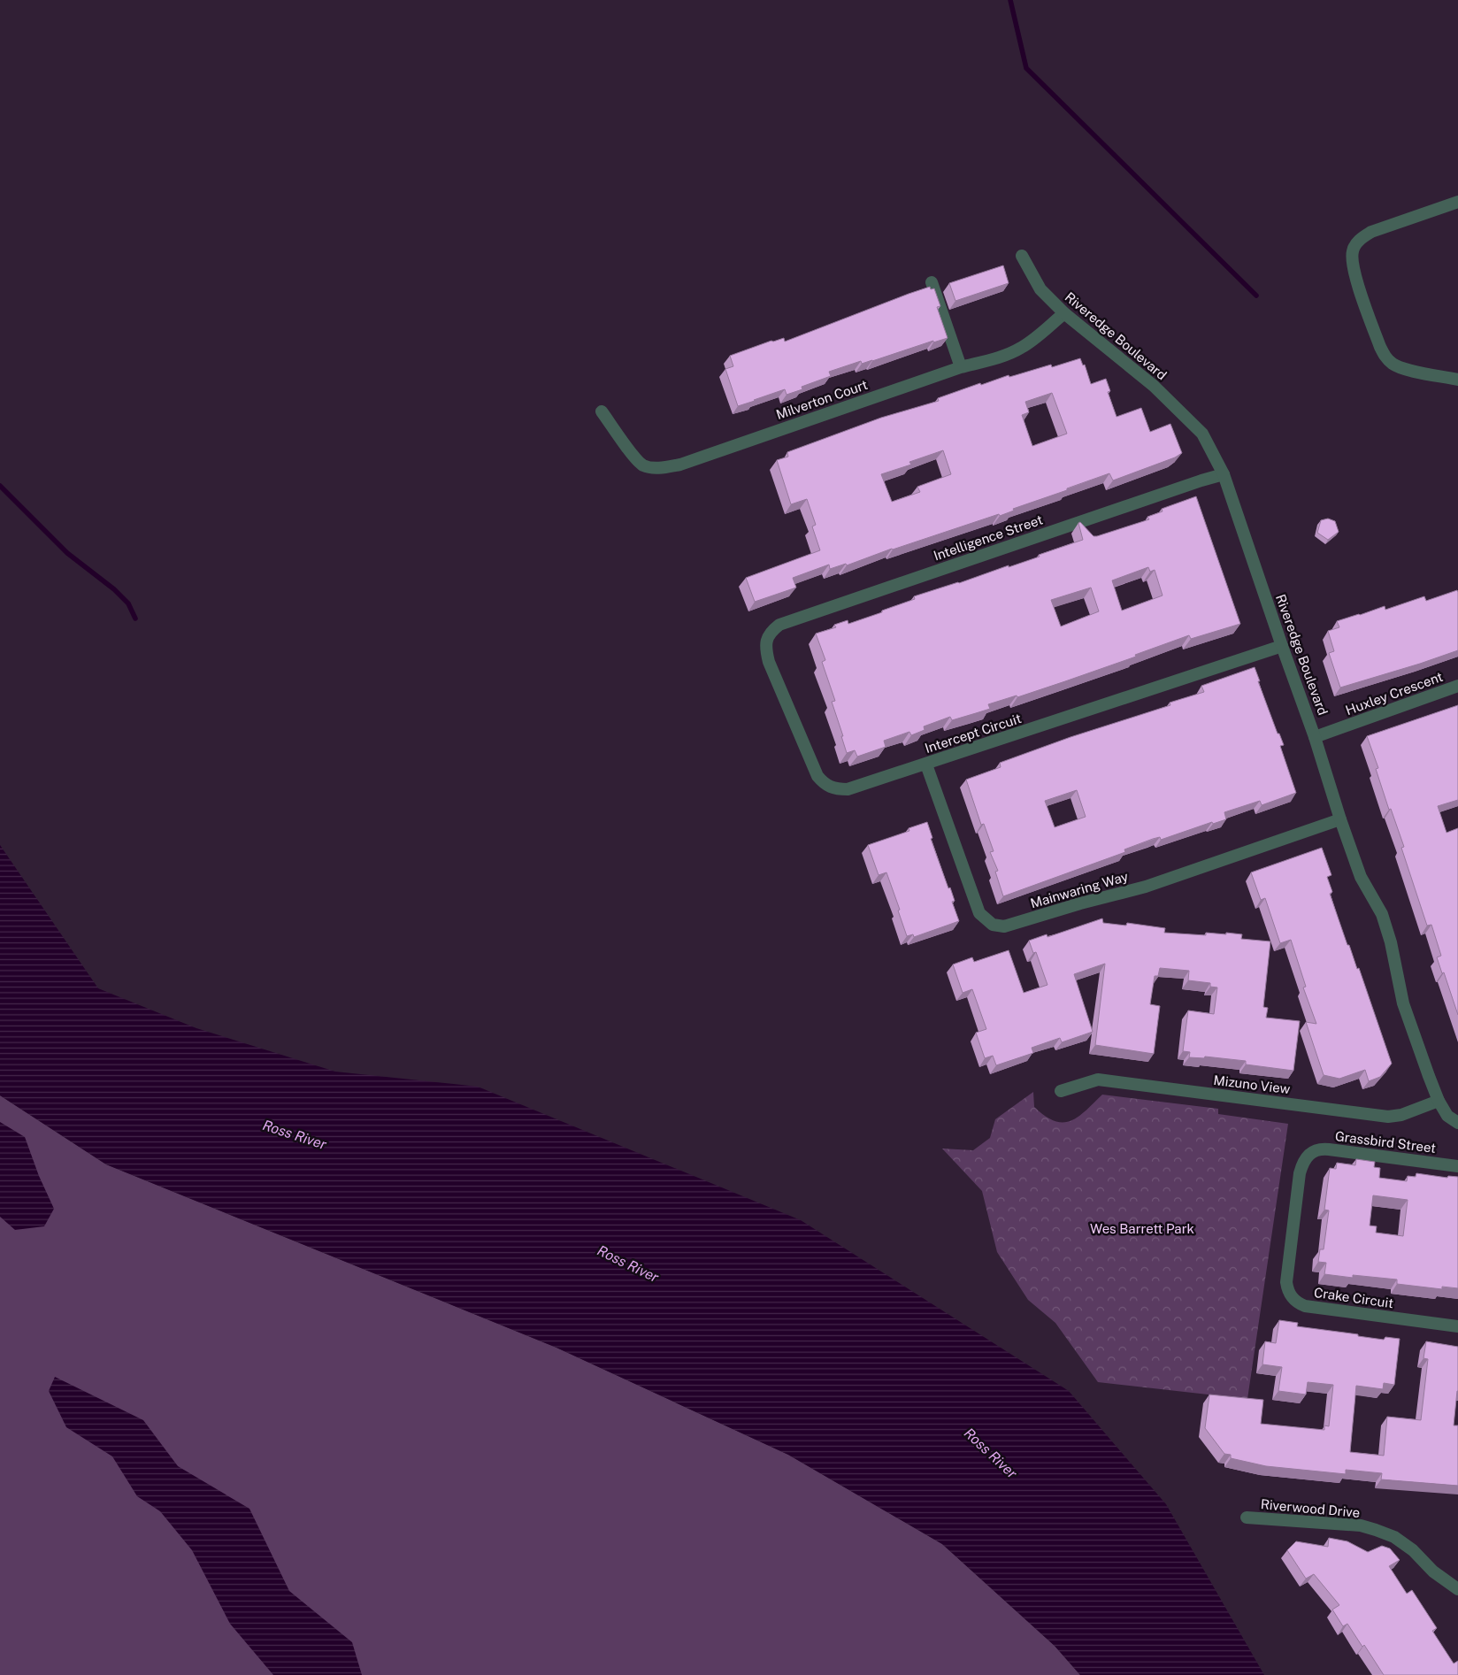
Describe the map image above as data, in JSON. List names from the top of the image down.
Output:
{
  "streets": {
    "street": [
      "Riveredge Boulevard",
      "Milverton Court",
      "Intelligence Street",
      "Huxley Crescent",
      "Intercept Circuit",
      "Mainwaring Way",
      "Mizuno View",
      "Grassbird Street",
      "Crake Circuit",
      "Riverwood Drive"
    ]
  },
  "crossings": [
    ["Riveredge Boulevard", "Milverton Court"],
    ["Riveredge Boulevard", "Intelligence Street"],
    ["Riveredge Boulevard", "Huxley Crescent"],
    ["Riveredge Boulevard", "Intercept Circuit"],
    ["Riveredge Boulevard", "Mainwaring Way"],
    ["Riveredge Boulevard", "Mizuno View"],
    ["Intelligence Street", "Intercept Circuit"],
    ["Intercept Circuit", "Mainwaring Way"],
    ["Grassbird Street", "Crake Circuit"]
  ],
  "water": ["Ross River"],
  "parks": ["Wes Barrett Park"]
}
